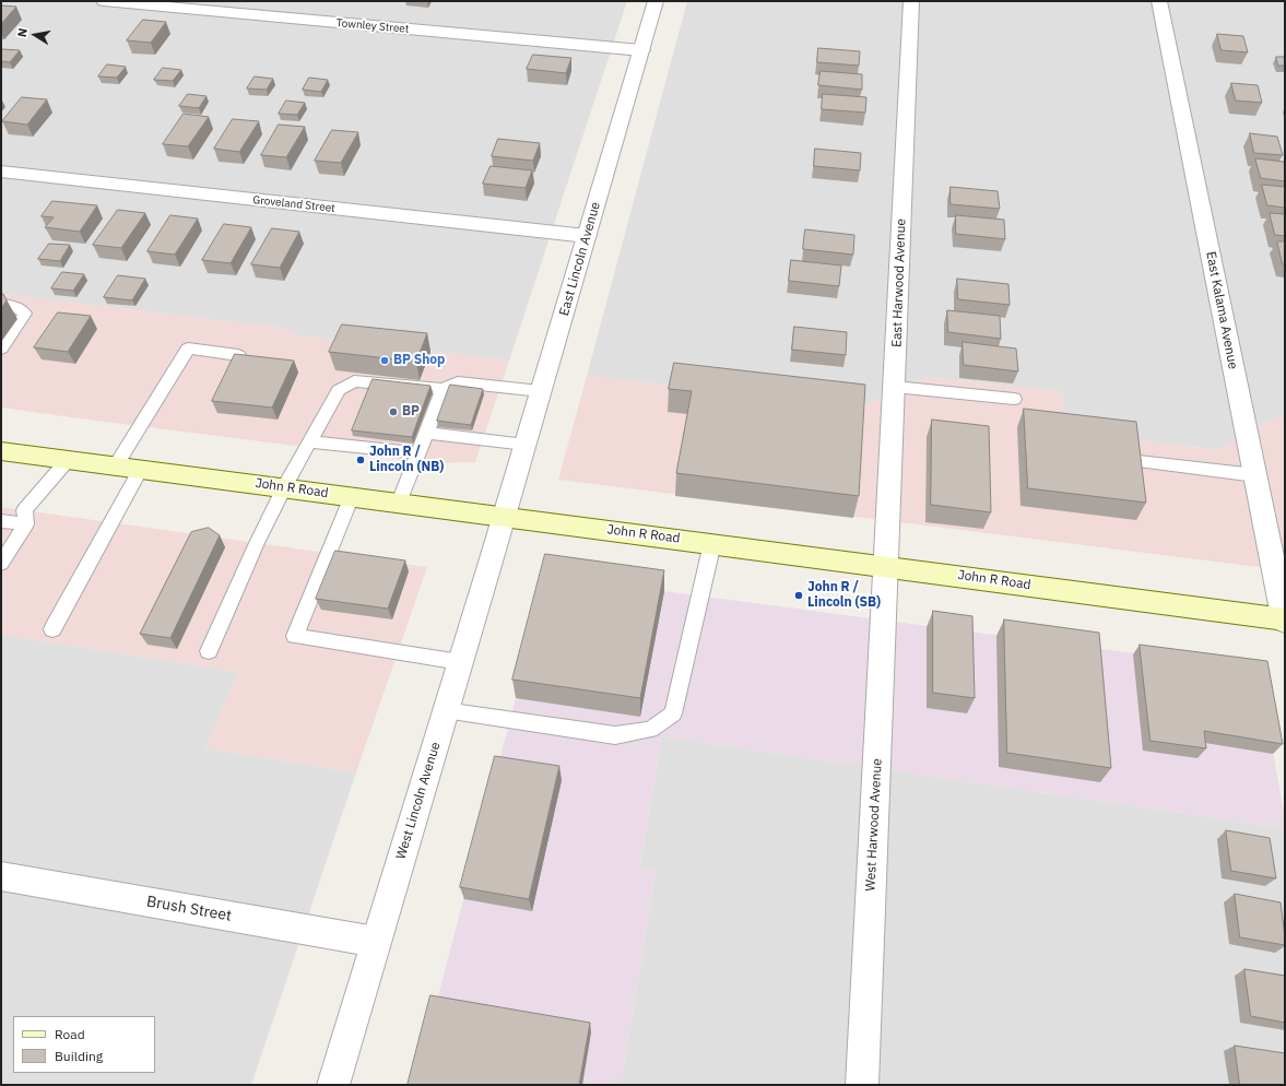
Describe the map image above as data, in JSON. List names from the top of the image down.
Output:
{
  "streets": {
    "main road": ["John R Road"],
    "street": [
      "Townley Street",
      "Groveland Street",
      "East Lincoln Avenue",
      "East Harwood Avenue",
      "East Kalama Avenue",
      "West Lincoln Avenue",
      "West Harwood Avenue",
      "Brush Street"
    ]
  },
  "crossings": [
    ["Townley Street", "East Lincoln Avenue"],
    ["Groveland Street", "East Lincoln Avenue"],
    ["East Lincoln Avenue", "John R Road"],
    ["East Lincoln Avenue", "West Lincoln Avenue"],
    ["East Harwood Avenue", "John R Road"],
    ["East Harwood Avenue", "West Harwood Avenue"],
    ["East Kalama Avenue", "John R Road"],
    ["John R Road", "West Lincoln Avenue"],
    ["John R Road", "West Harwood Avenue"],
    ["West Lincoln Avenue", "Brush Street"]
  ],
  "places": [
    "BP Shop",
    "BP",
    "John R / Lincoln (NB)",
    "John R / Lincoln (SB)"
  ],
  "legend": ["Road", "Building"],
  "north": "left"
}
